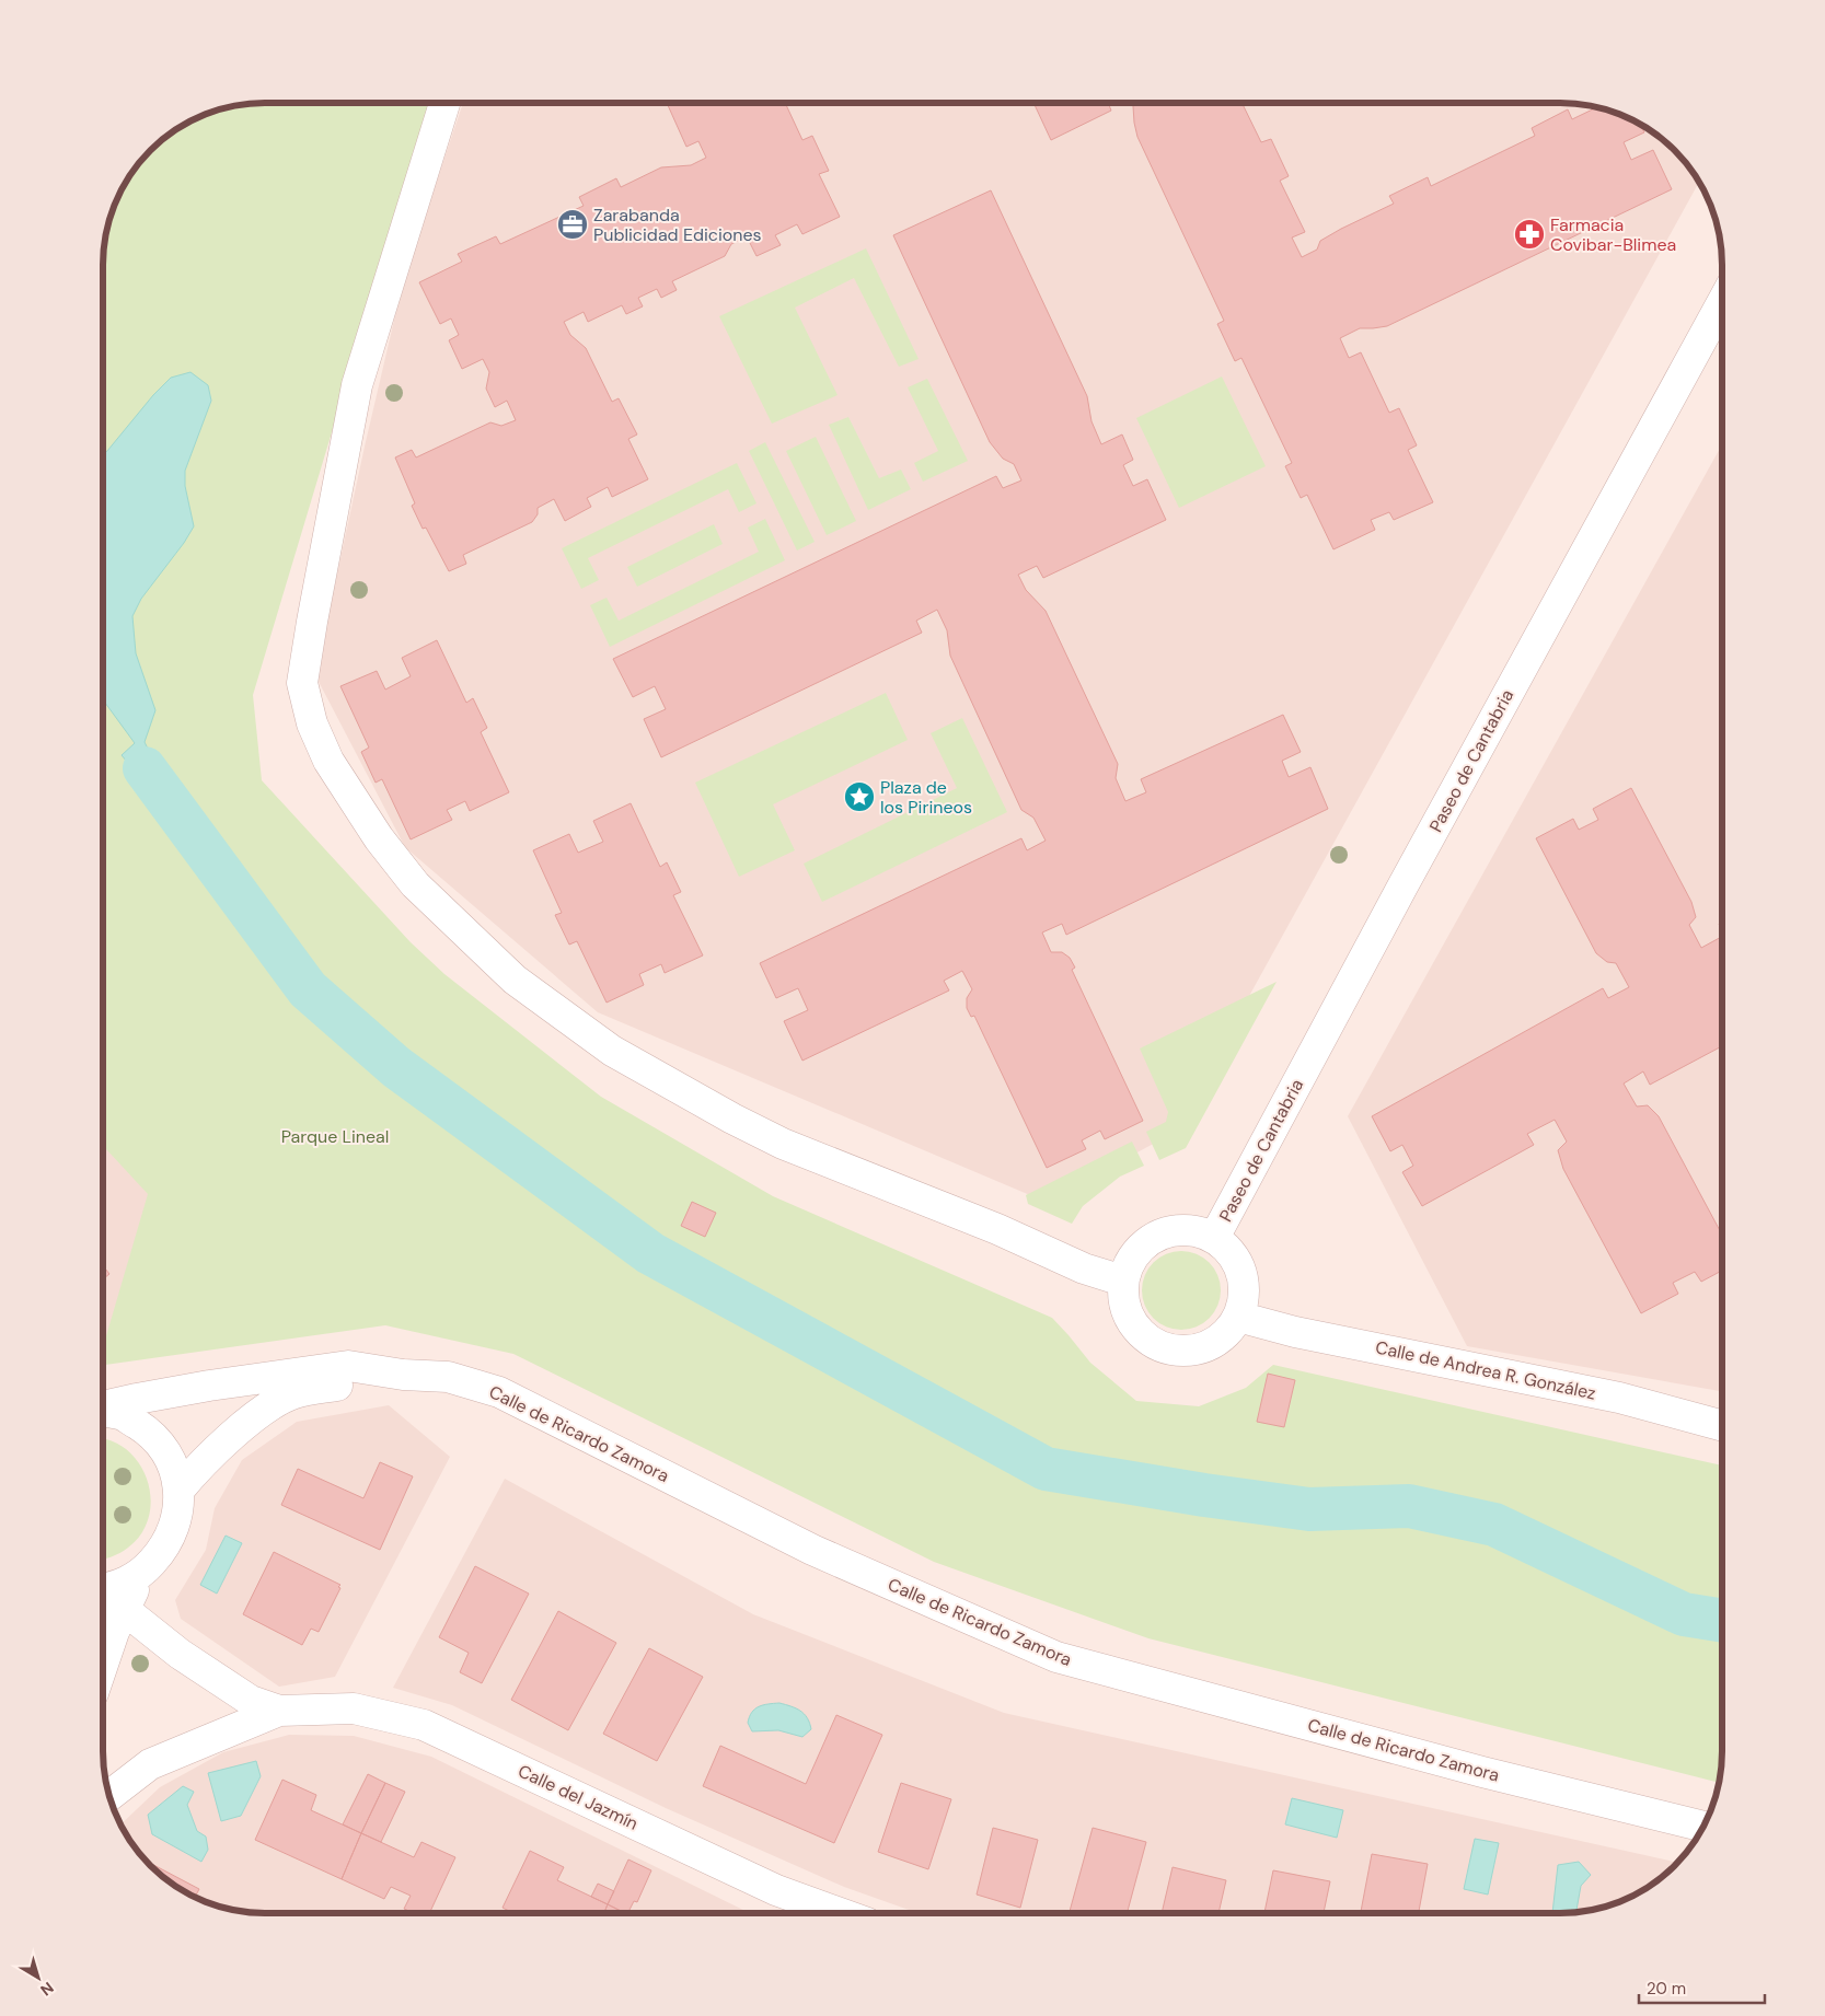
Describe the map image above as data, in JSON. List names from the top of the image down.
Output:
{
  "streets": {
    "street": [
      "Paseo de Cantabria",
      "Calle de Andrea R. González",
      "Calle de Ricardo Zamora",
      "Calle del Jazmín"
    ]
  },
  "crossings": [
    ["Paseo de Cantabria", "Calle de Andrea R. González"]
  ],
  "parks": ["Parque Lineal"],
  "places": {
    "office": ["Zarabanda Publicidad Ediciones"],
    "pharmacy": ["Farmacia Covibar-Blimea"],
    "place": ["Plaza de los Pirineos"]
  },
  "scale_bar": "20 m",
  "north": "bottom right"
}
